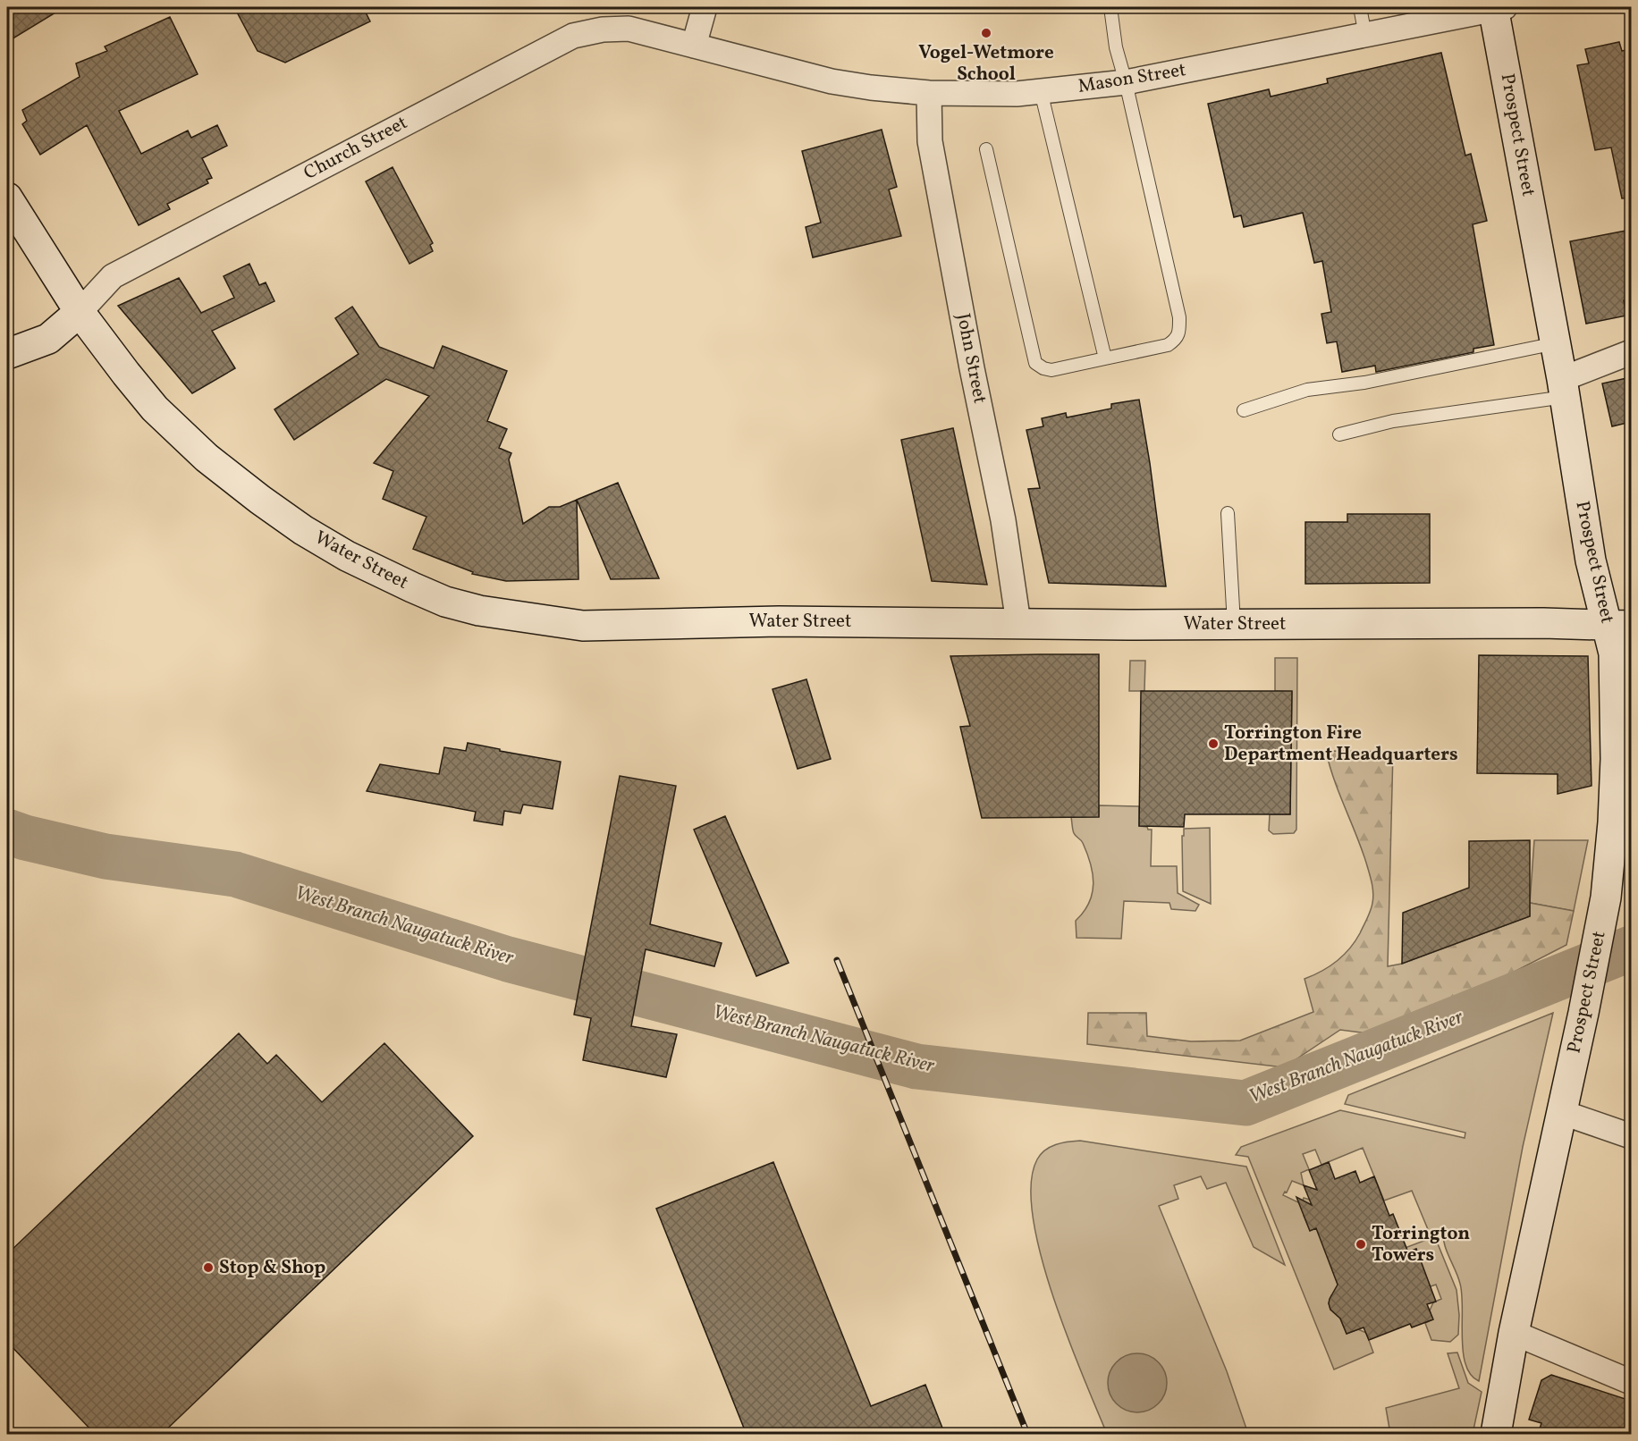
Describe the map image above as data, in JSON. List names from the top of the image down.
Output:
{
  "streets": {
    "main road": ["Prospect Street", "Church Street", "Water Street"],
    "street": ["Mason Street", "John Street"]
  },
  "crossings": [
    ["Mason Street", "Prospect Street"],
    ["Mason Street", "Church Street"],
    ["Mason Street", "John Street"],
    ["Prospect Street", "Water Street"],
    ["Church Street", "Water Street"],
    ["John Street", "Water Street"]
  ],
  "water": ["West Branch Naugatuck River"],
  "places": [
    "Vogel-Wetmore School",
    "Torrington Fire Department Headquarters",
    "Torrington Towers",
    "Stop & Shop"
  ]
}
